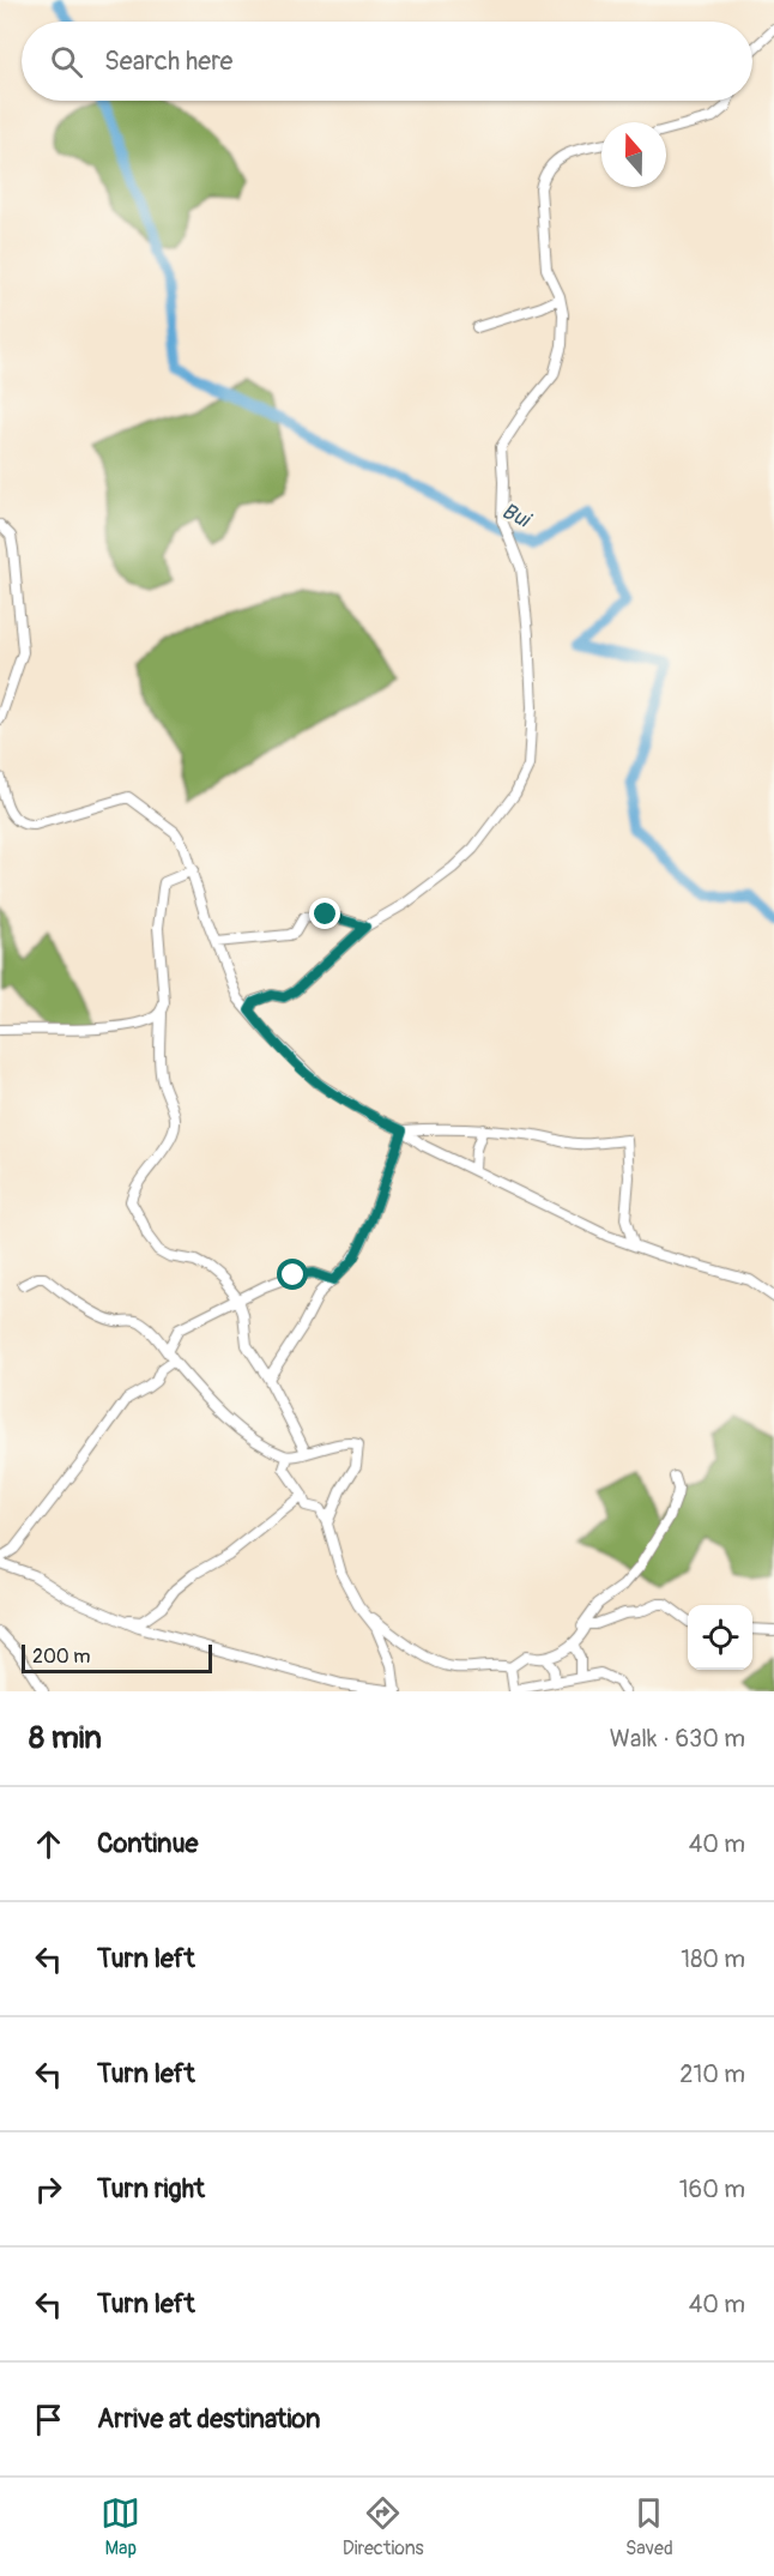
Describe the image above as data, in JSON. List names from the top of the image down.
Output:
{
  "water": ["Bui"],
  "scale_bar": "200 m",
  "north": "top",
  "page": {
    "search": "Search here",
    "scale": "200 m",
    "heading": ["8 min", "Walk · 630 m"],
    "list": [
      ["Continue", "40 m"],
      ["Turn left", "180 m"],
      ["Turn left", "210 m"],
      ["Turn right", "160 m"],
      ["Turn left", "40 m"],
      "Arrive at destination"
    ],
    "nav": ["Map", "Directions", "Saved"]
  }
}
